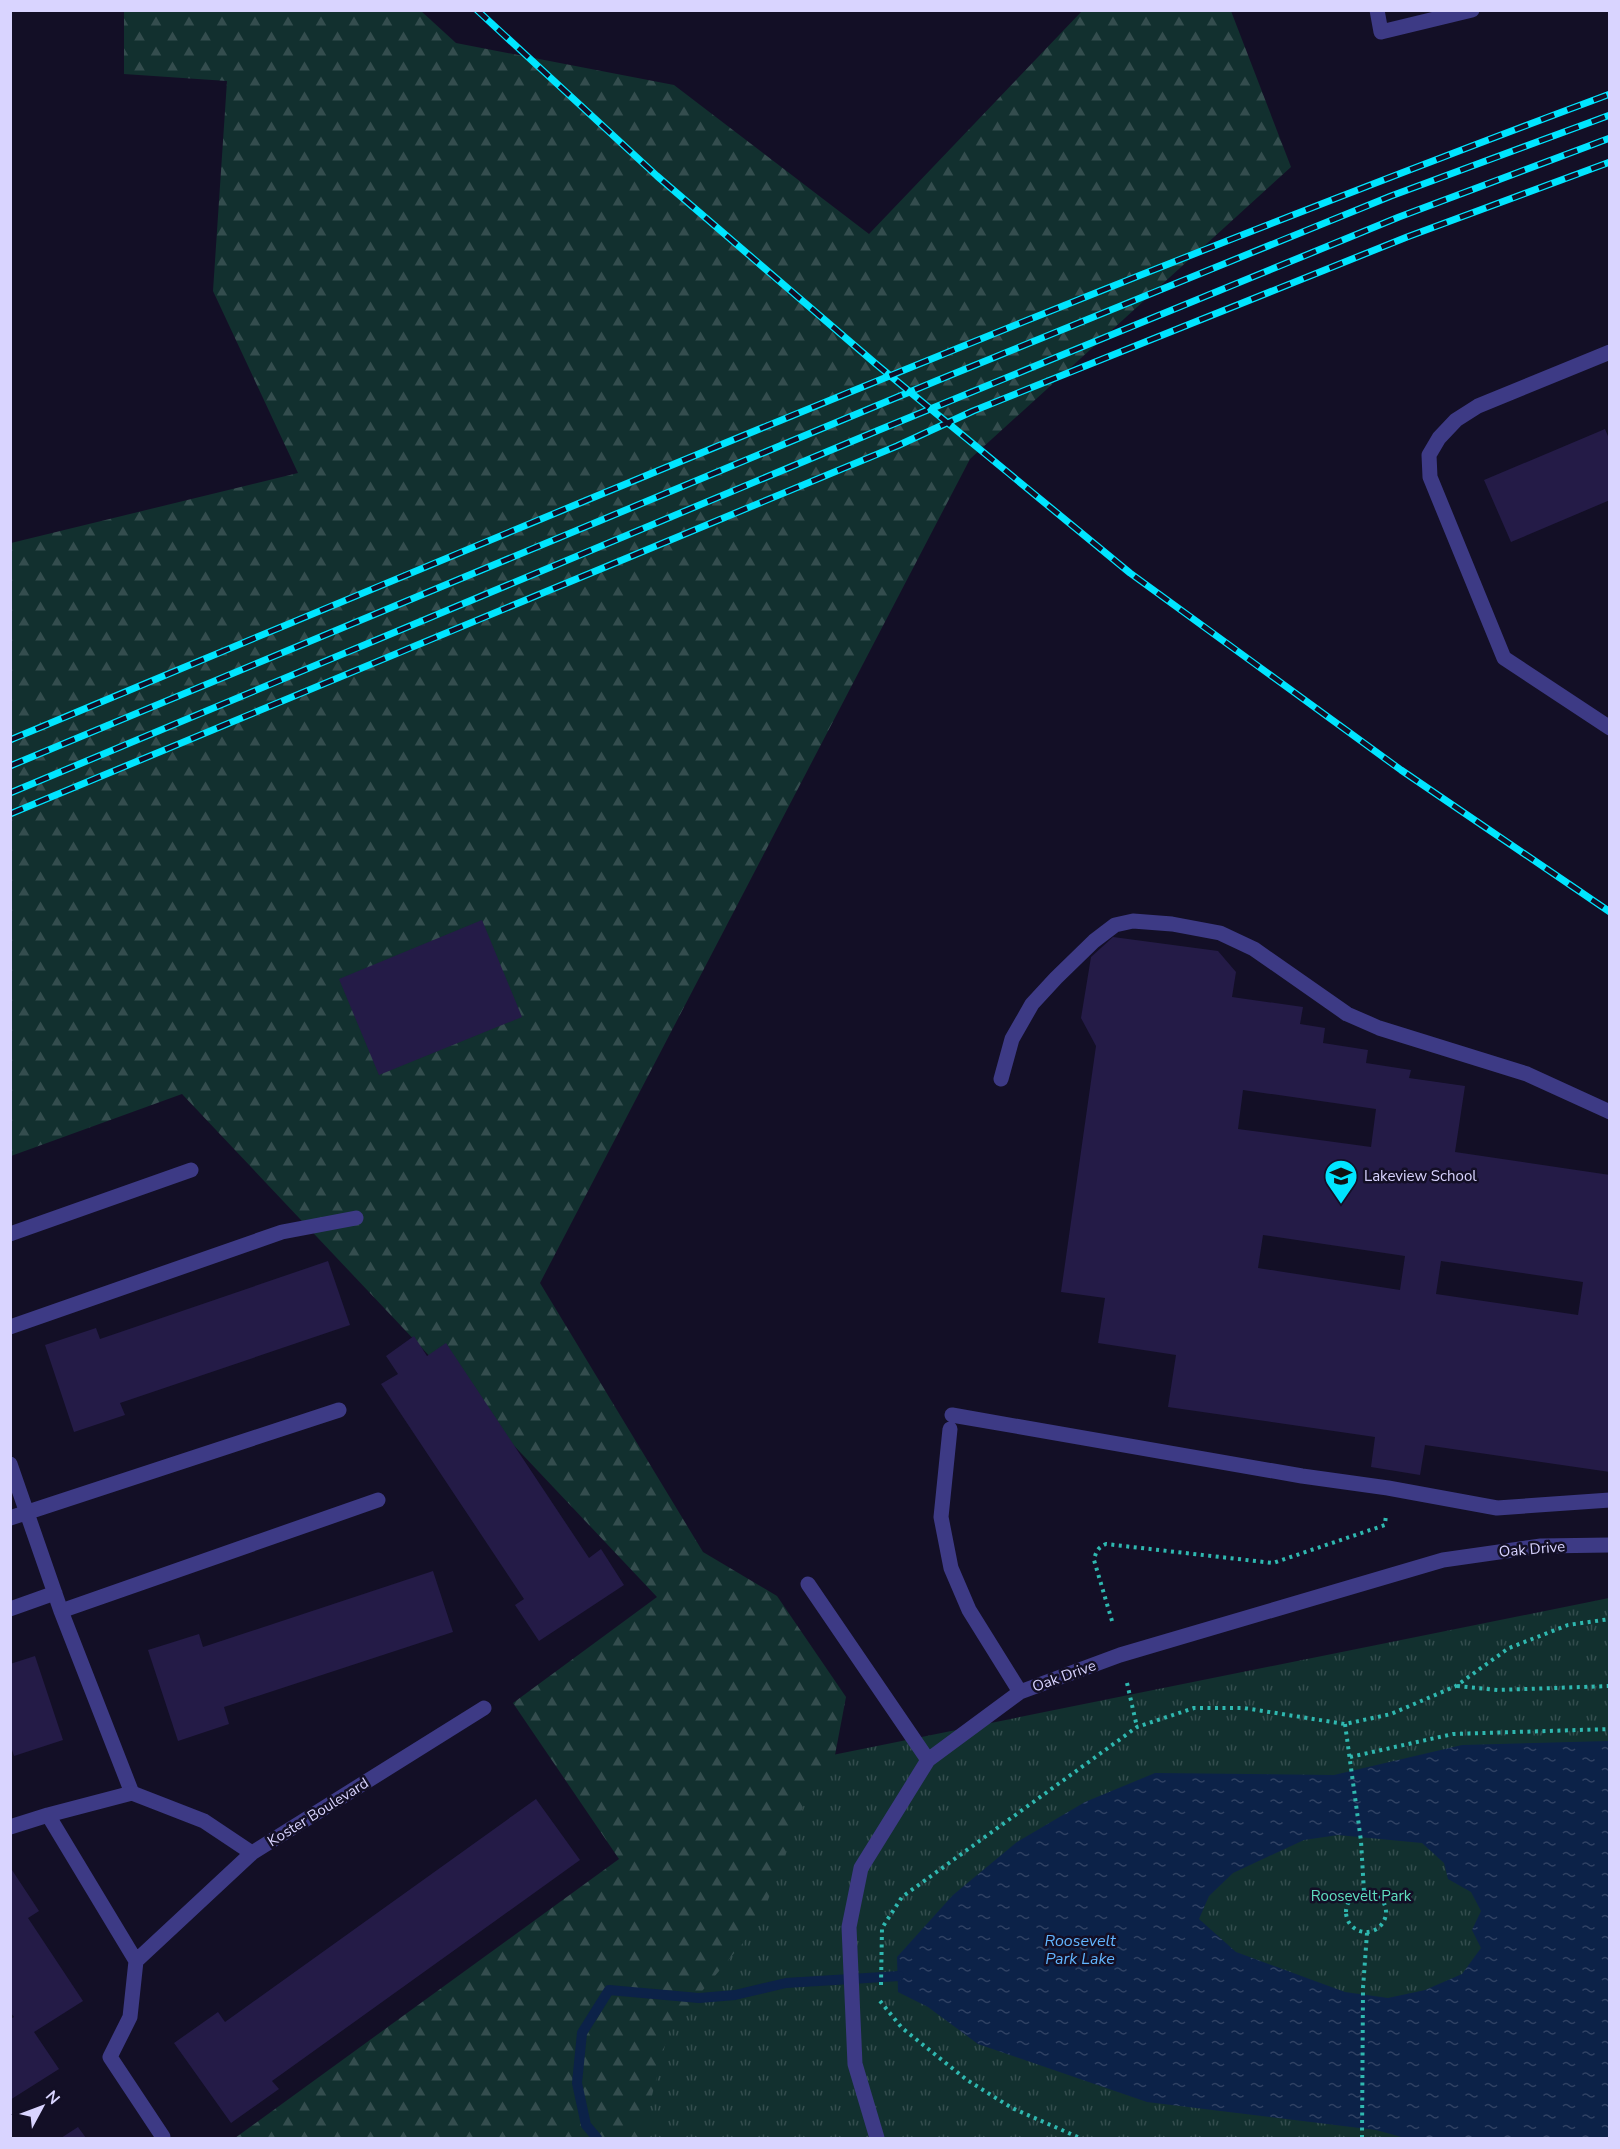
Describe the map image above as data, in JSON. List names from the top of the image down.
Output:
{
  "streets": {
    "street": ["Oak Drive", "Koster Boulevard"]
  },
  "water": ["Roosevelt Park Lake"],
  "parks": ["Roosevelt Park"],
  "places": {
    "school or university": ["Lakeview School"]
  },
  "north": "top right"
}
